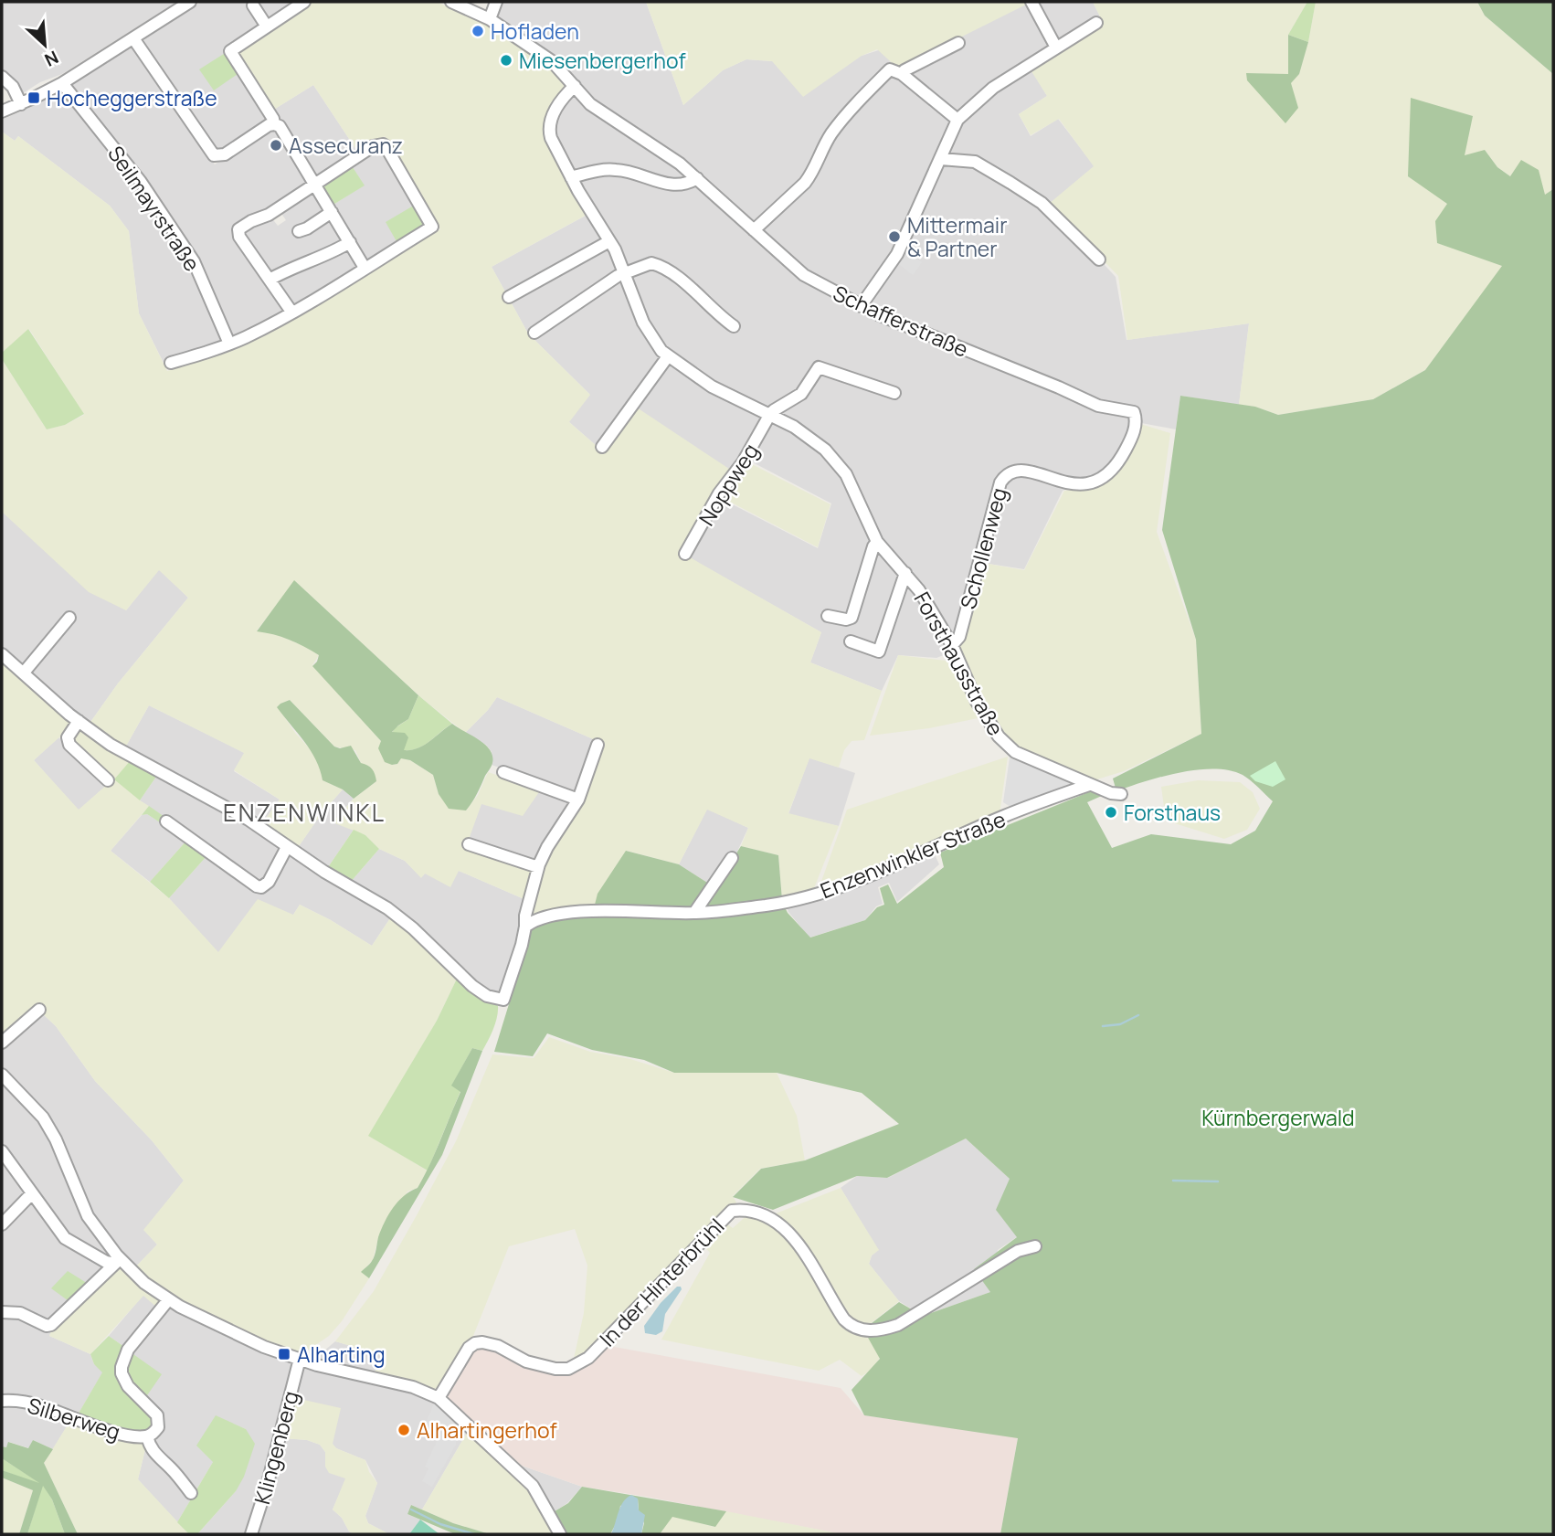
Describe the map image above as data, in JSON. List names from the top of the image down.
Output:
{
  "streets": {
    "street": [
      "Seilmayrstraße",
      "Schafferstraße",
      "Noppweg",
      "Schollenweg",
      "Forsthausstraße",
      "Enzenwinkler Straße",
      "In der Hinterbrühl",
      "Silberweg",
      "Klingenberg"
    ]
  },
  "crossings": [
    ["Schafferstraße", "Schollenweg"],
    ["Schafferstraße", "Forsthausstraße"],
    ["Noppweg", "Forsthausstraße"],
    ["Schollenweg", "Forsthausstraße"],
    ["Forsthausstraße", "Enzenwinkler Straße"]
  ],
  "districts": ["ENZENWINKL"],
  "parks": ["Kürnbergerwald"],
  "places": {
    "other": [
      "Hofladen",
      "Miesenbergerhof",
      "Assecuranz",
      "Mittermair & Partner",
      "Forsthaus",
      "Alhartingerhof"
    ],
    "transit": ["Hocheggerstraße", "Alharting"]
  },
  "north": "bottom right"
}
